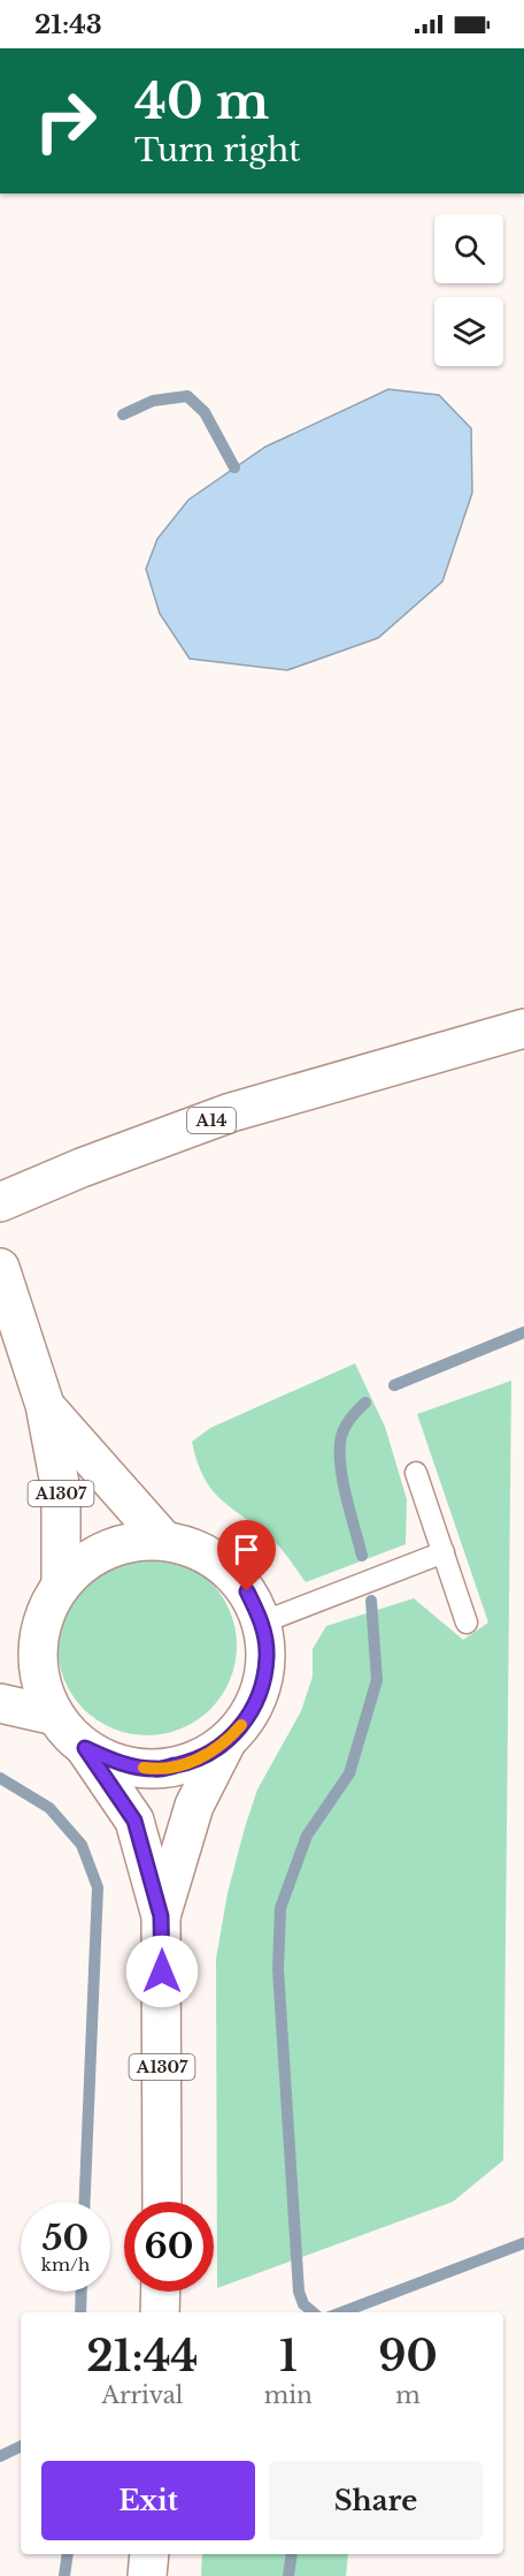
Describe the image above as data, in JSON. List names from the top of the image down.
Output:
{
  "streets": {
    "main road": ["A14", "A1307"]
  },
  "page": {
    "status": "21:43",
    "turn": ["40 m", "Turn right"],
    "speed": "50 km/h",
    "limit": "60",
    "eta": [
      "21:44",
      "Arrival",
      "1",
      "min",
      "90",
      "m"
    ],
    "buttons": ["Exit", "Share"]
  }
}
